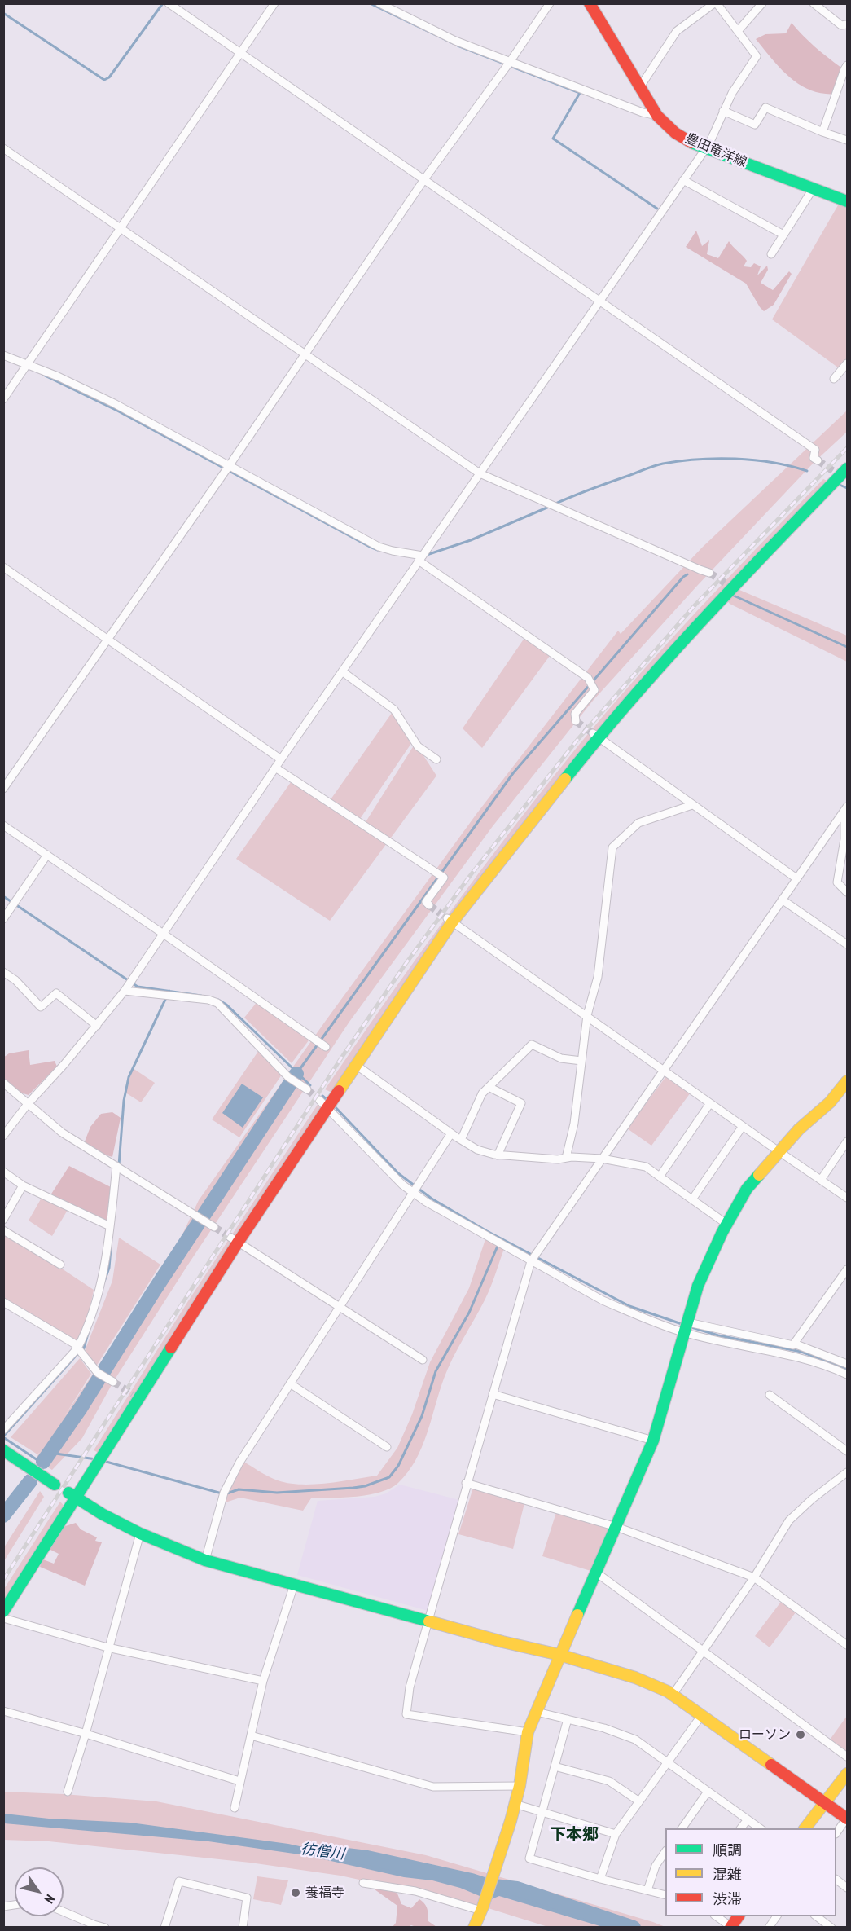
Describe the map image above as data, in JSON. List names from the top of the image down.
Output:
{
  "streets": {
    "street": ["豊田竜洋線"]
  },
  "districts": ["下本郷"],
  "water": ["彷僧川"],
  "places": ["ローソン", "養福寺"],
  "legend": ["順調", "混雑", "渋滞"],
  "north": "bottom right"
}
